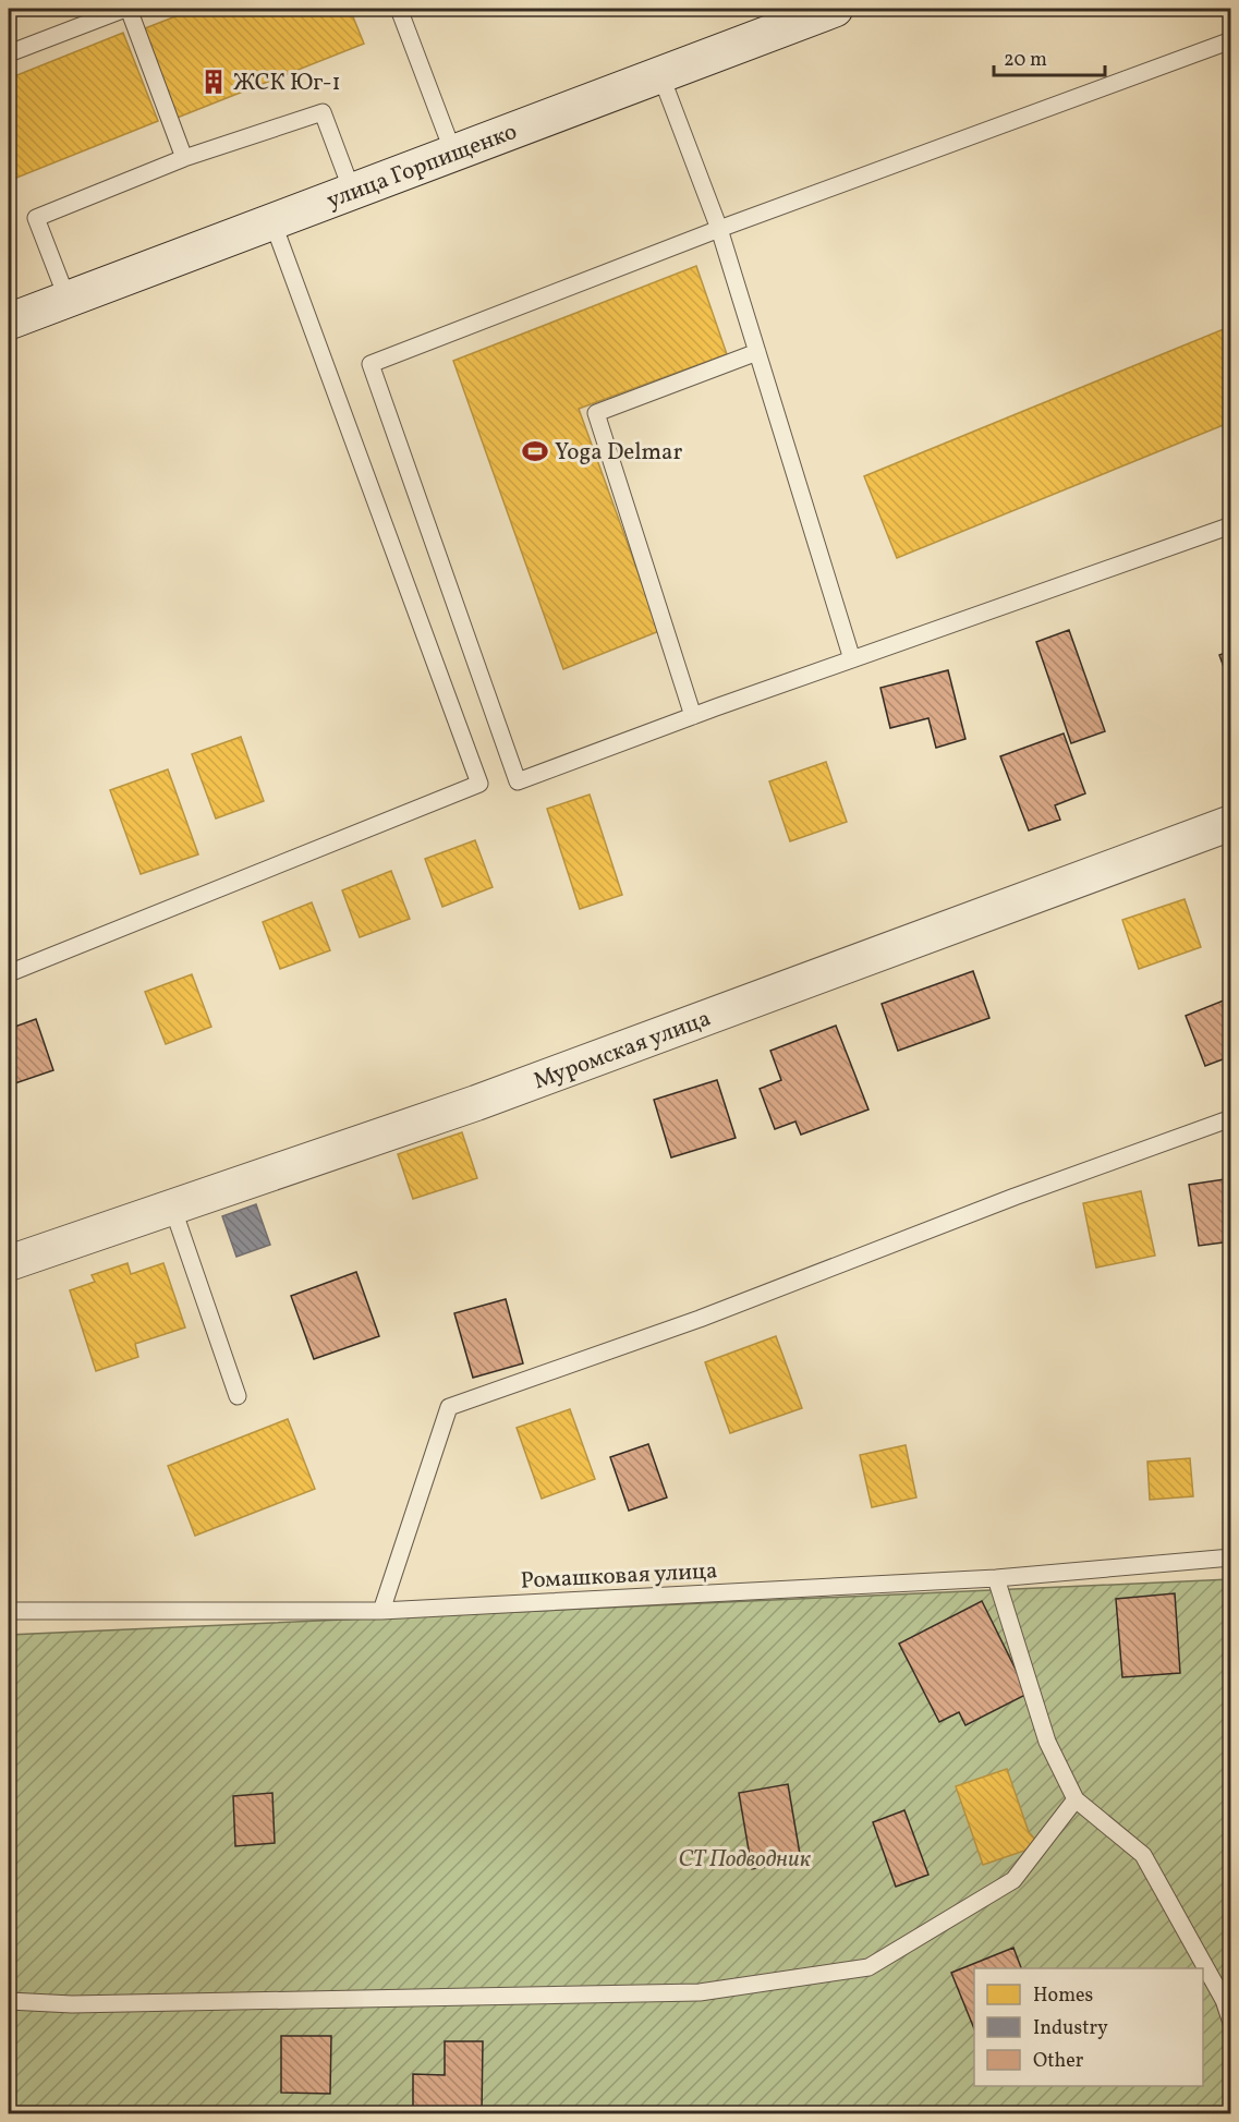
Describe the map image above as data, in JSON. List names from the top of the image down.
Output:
{
  "streets": {
    "main road": ["улица Горпищенко"],
    "street": ["Муромская улица"],
    "lane": ["Ромашковая улица"]
  },
  "parks": ["СТ Подводник"],
  "places": {
    "building": ["ЖСК Юг-1"],
    "sports": ["Yoga Delmar"]
  },
  "legend": ["Homes", "Industry", "Other"],
  "scale_bar": "20 m"
}
